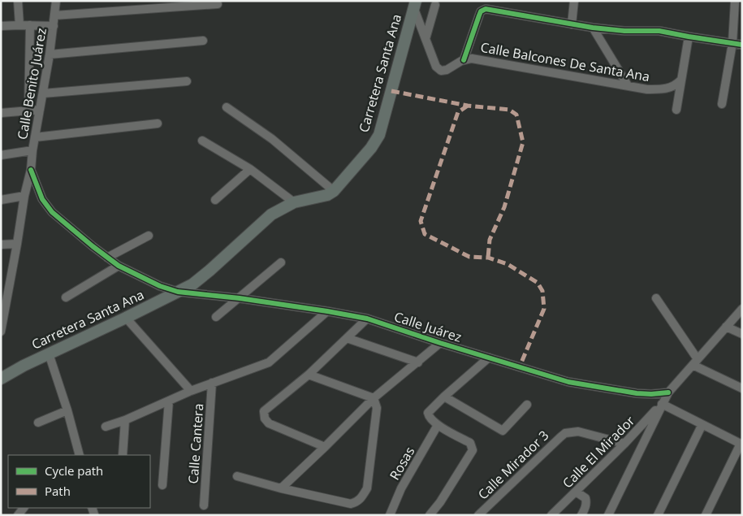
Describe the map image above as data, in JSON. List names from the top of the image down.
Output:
{
  "streets": {
    "main road": ["Carretera Santa Ana"],
    "street": [
      "Calle Balcones De Santa Ana",
      "Calle Benito Juárez",
      "Calle Juárez",
      "Calle Cantera",
      "Calle El Mirador",
      "Rosas",
      "Calle Mirador 3"
    ]
  },
  "crossings": [
    ["Calle Balcones De Santa Ana", "Carretera Santa Ana"],
    ["Carretera Santa Ana", "Calle Benito Juárez"],
    ["Carretera Santa Ana", "Calle Juárez"],
    ["Carretera Santa Ana", "Calle Cantera"],
    ["Calle Benito Juárez", "Calle Juárez"],
    ["Calle El Mirador", "Calle Mirador 3"]
  ],
  "legend": ["Cycle path", "Path"]
}
